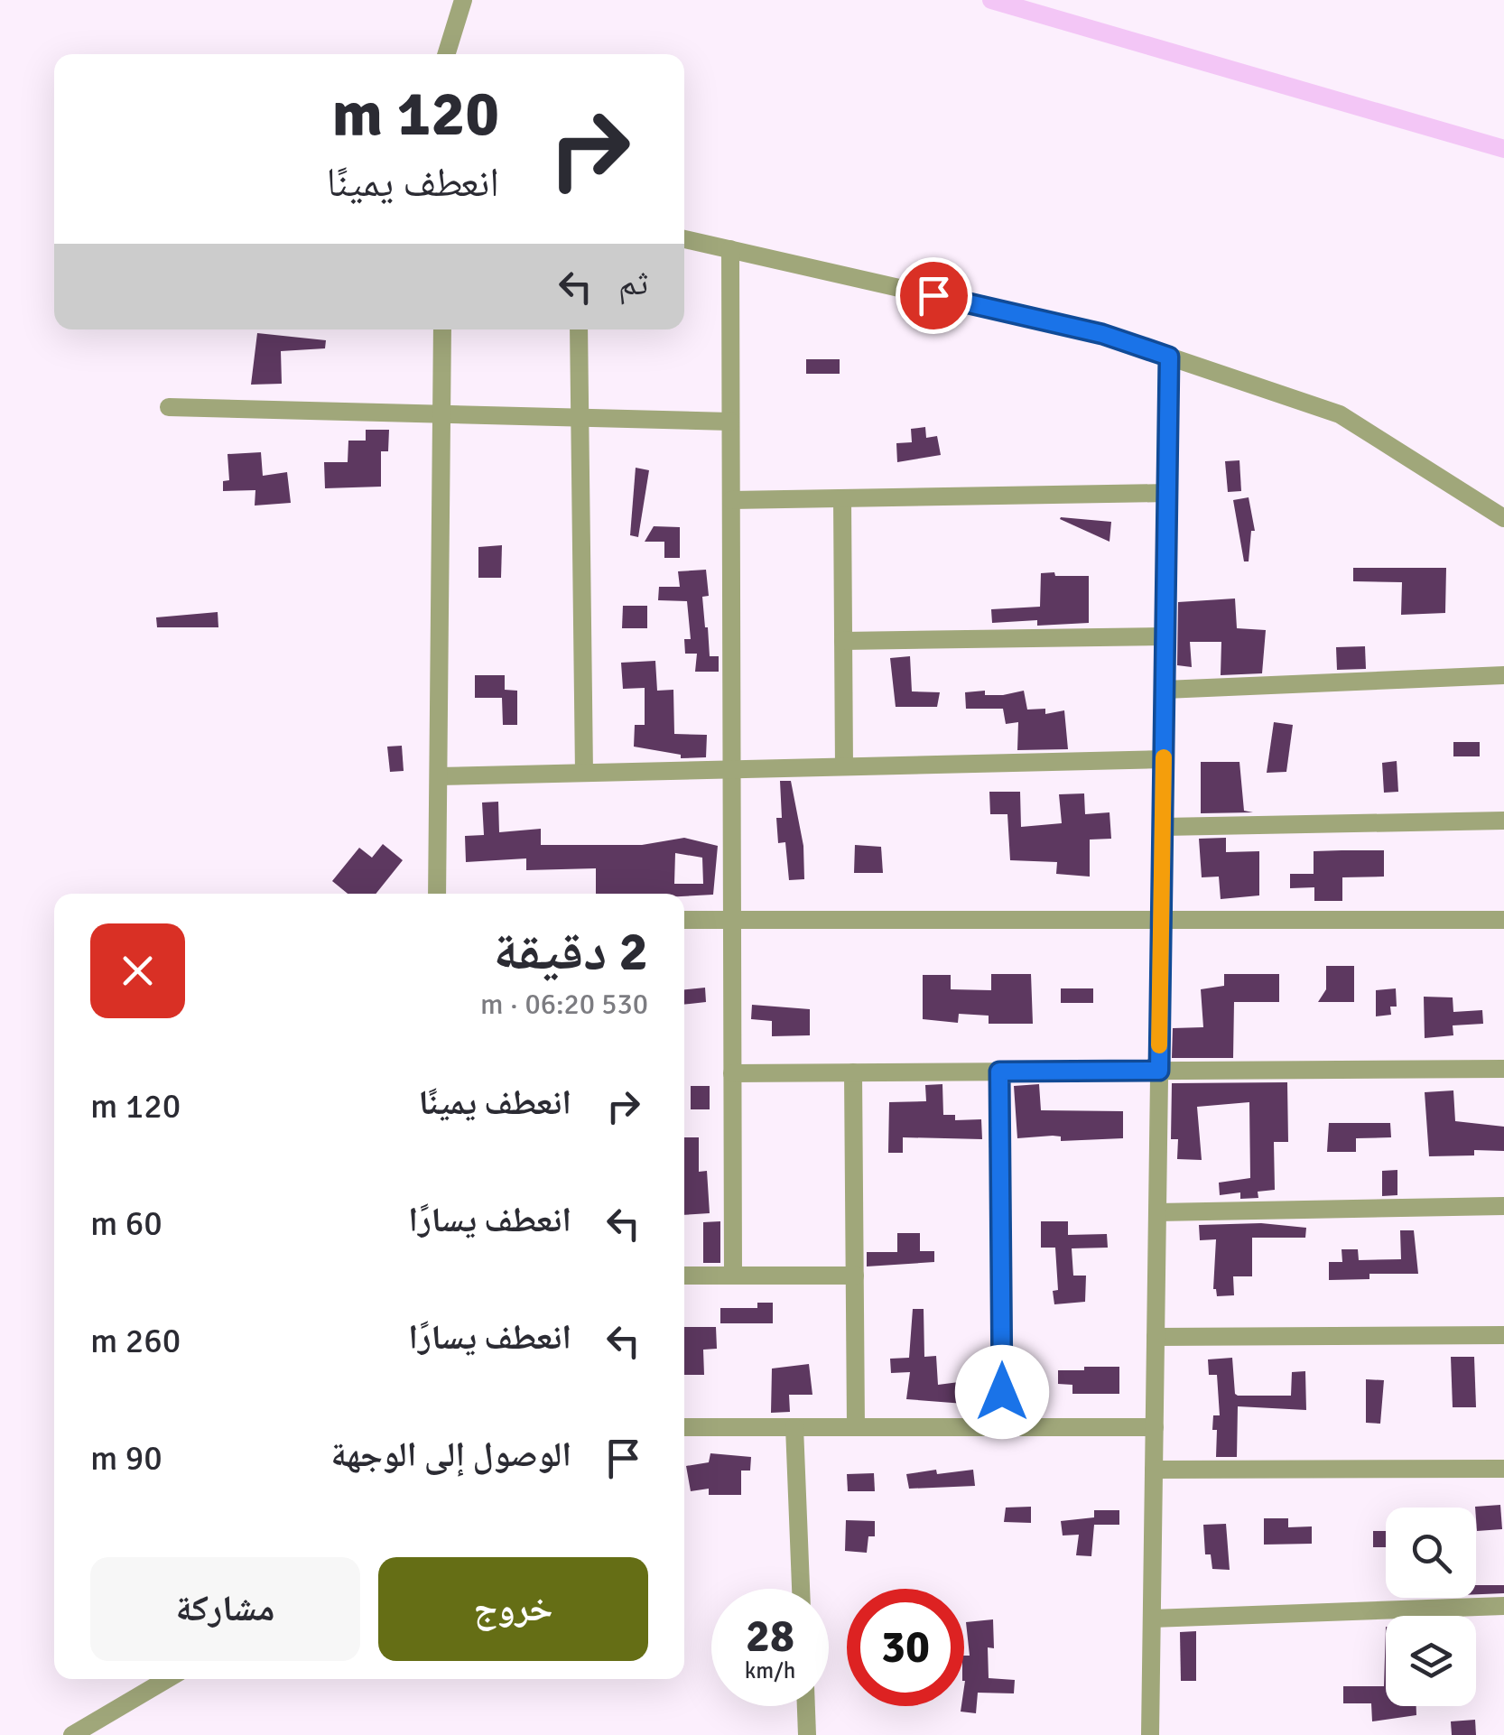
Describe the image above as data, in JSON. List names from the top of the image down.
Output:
{
  "page": {
    "turn": ["120 m", "انعطف يمينًا"],
    "then": "ثم",
    "heading": ["2 دقيقة", "530 m · 06:20"],
    "list": [
      {
        "name": "انعطف يمينًا",
        "value": "120 m"
      },
      {
        "name": "انعطف يسارًا",
        "value": "60 m"
      },
      {
        "name": "انعطف يسارًا",
        "value": "260 m"
      },
      {
        "name": "الوصول إلى الوجهة",
        "value": "90 m"
      }
    ],
    "buttons": ["خروج", "مشاركة"],
    "speed": "28 km/h",
    "limit": "30"
  }
}
